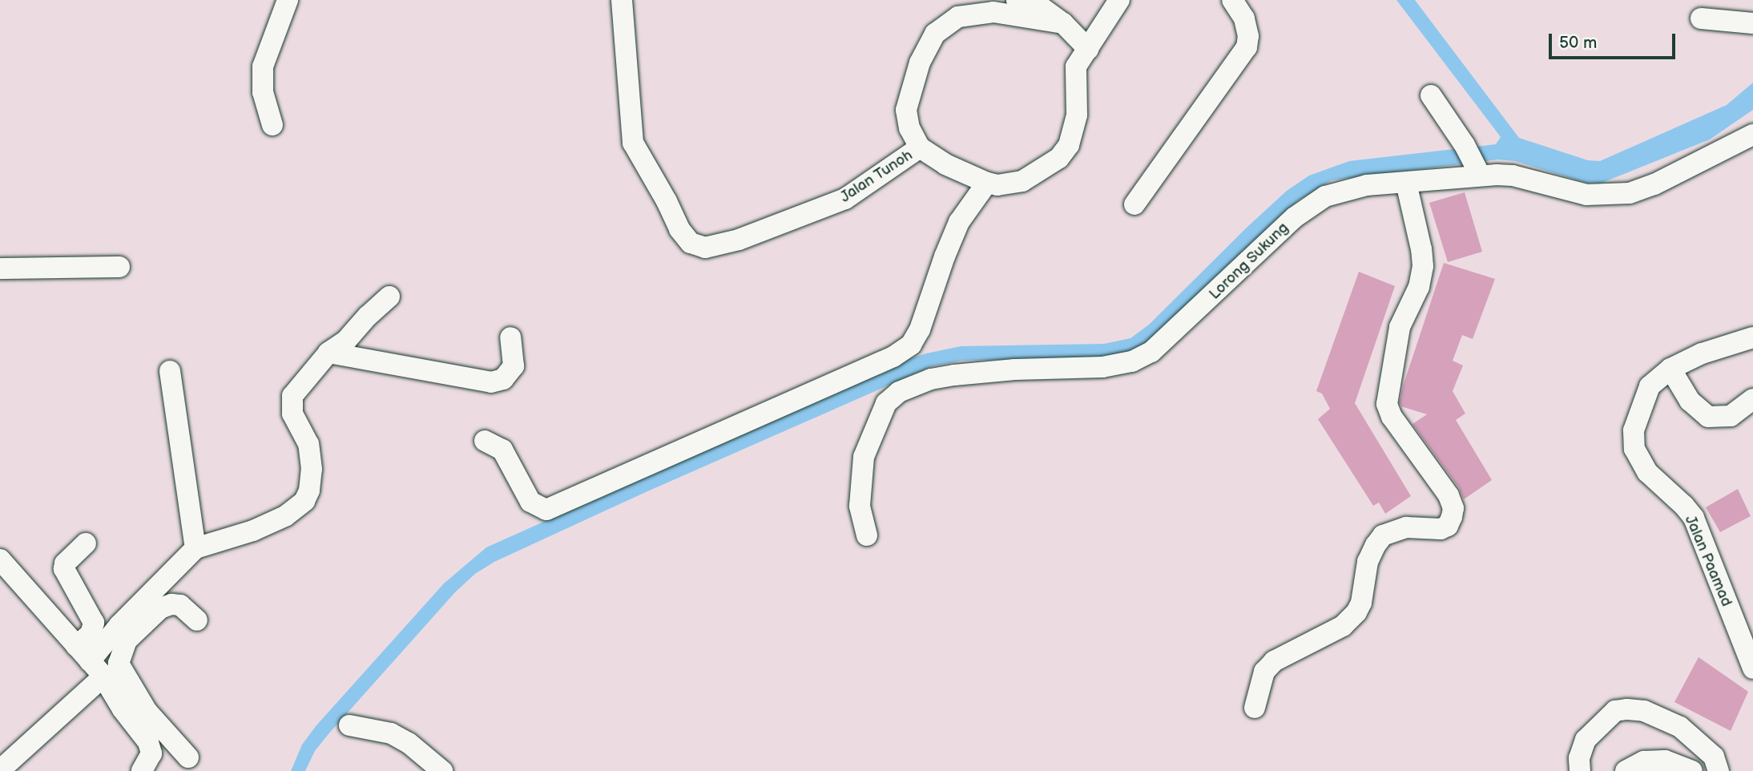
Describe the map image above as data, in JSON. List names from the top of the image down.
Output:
{
  "streets": {
    "street": ["Jalan Tunoh", "Lorong Sukung", "Jalan Paamad"]
  },
  "scale_bar": "50 m"
}
